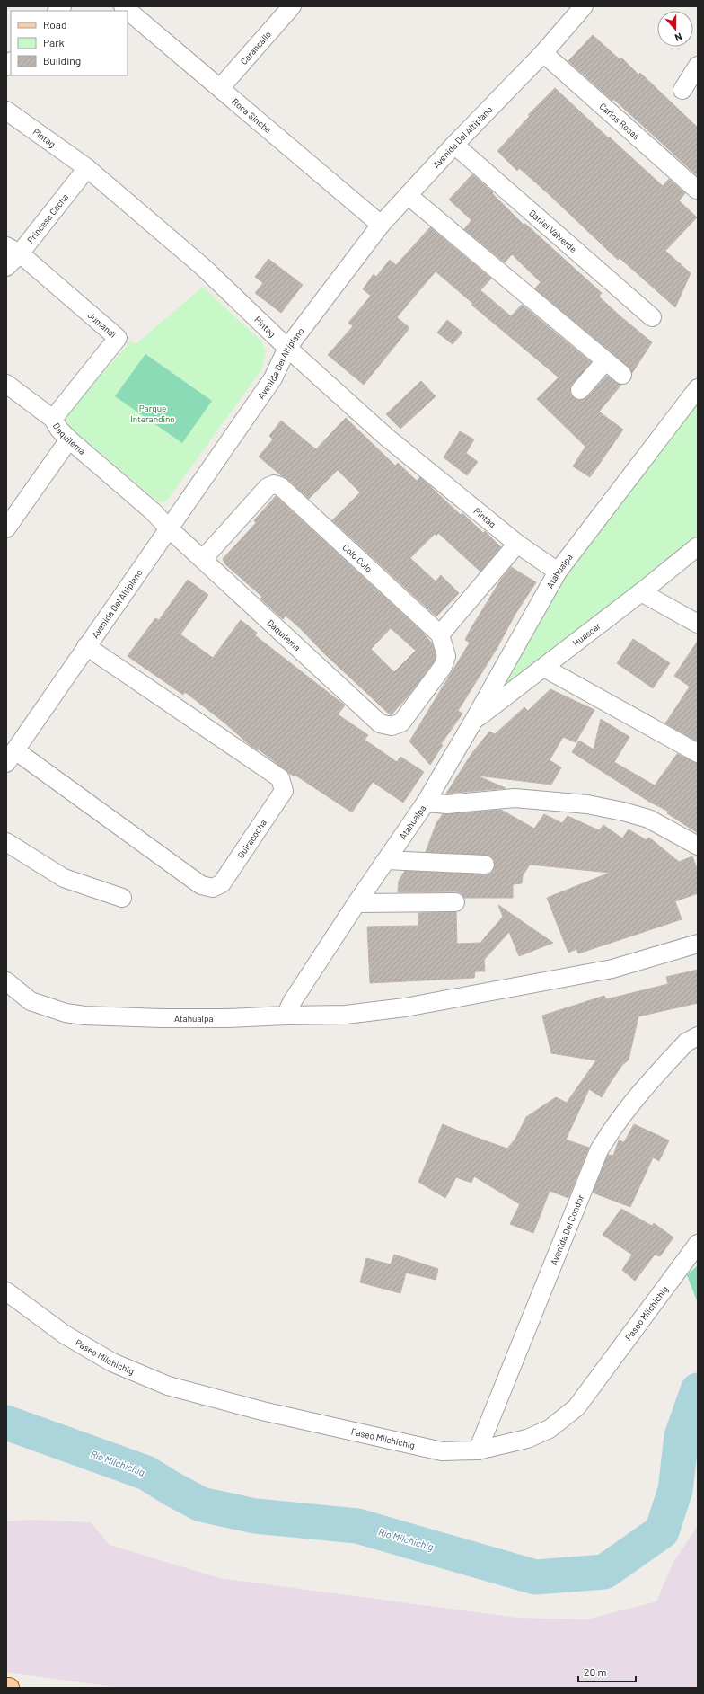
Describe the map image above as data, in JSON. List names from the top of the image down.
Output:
{
  "streets": {
    "street": [
      "Carancallo",
      "Roca Sinche",
      "Carlos Rosas",
      "Pintag",
      "Avenida Del Altiplano",
      "Princesa Cacha",
      "Daniel Valverde",
      "Jumandi",
      "Daquilema",
      "Colo Colo",
      "Atahualpa",
      "Huascar",
      "Guiracocha",
      "Avenida Del Condor",
      "Paseo Milchichig"
    ]
  },
  "crossings": [
    ["Carancallo", "Roca Sinche"],
    ["Roca Sinche", "Avenida Del Altiplano"],
    ["Carlos Rosas", "Avenida Del Altiplano"],
    ["Pintag", "Avenida Del Altiplano"],
    ["Pintag", "Princesa Cacha"],
    ["Pintag", "Atahualpa"],
    ["Avenida Del Altiplano", "Daniel Valverde"],
    ["Avenida Del Altiplano", "Daquilema"],
    ["Avenida Del Altiplano", "Guiracocha"],
    ["Princesa Cacha", "Jumandi"],
    ["Jumandi", "Daquilema"],
    ["Daquilema", "Colo Colo"],
    ["Atahualpa", "Huascar"],
    ["Avenida Del Condor", "Paseo Milchichig"]
  ],
  "water": ["Río Milchichig"],
  "parks": ["Parque Interandino"],
  "legend": ["Road", "Park", "Building"],
  "scale_bar": "20 m",
  "north": "bottom"
}
